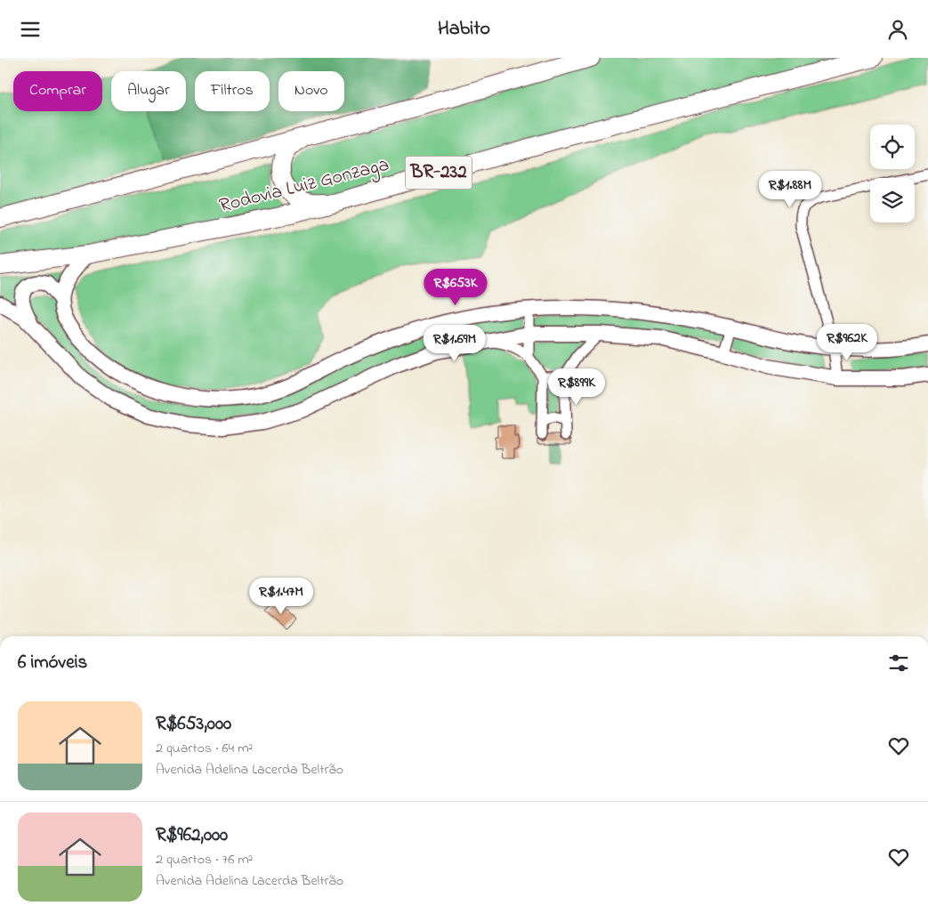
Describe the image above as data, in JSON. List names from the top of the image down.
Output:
{
  "streets": {
    "highway": ["BR-232", "Rodovia Luiz Gonzaga"]
  },
  "page": {
    "header": "Habito",
    "chip": [
      "Comprar",
      "Alugar",
      "Filtros",
      "Novo"
    ],
    "price": [
      "R$1.88M",
      "R$653K",
      "R$962K",
      "R$1.69M",
      "R$899K",
      "R$1.47M"
    ],
    "heading": "6 imóveis",
    "list": [
      {
        "name": "R$653,000",
        "note": "2 quartos · 64 m² · Avenida Adelina Lacerda Beltrão"
      },
      {
        "name": "R$962,000",
        "note": "2 quartos · 76 m² · Avenida Adelina Lacerda Beltrão"
      }
    ]
  }
}
